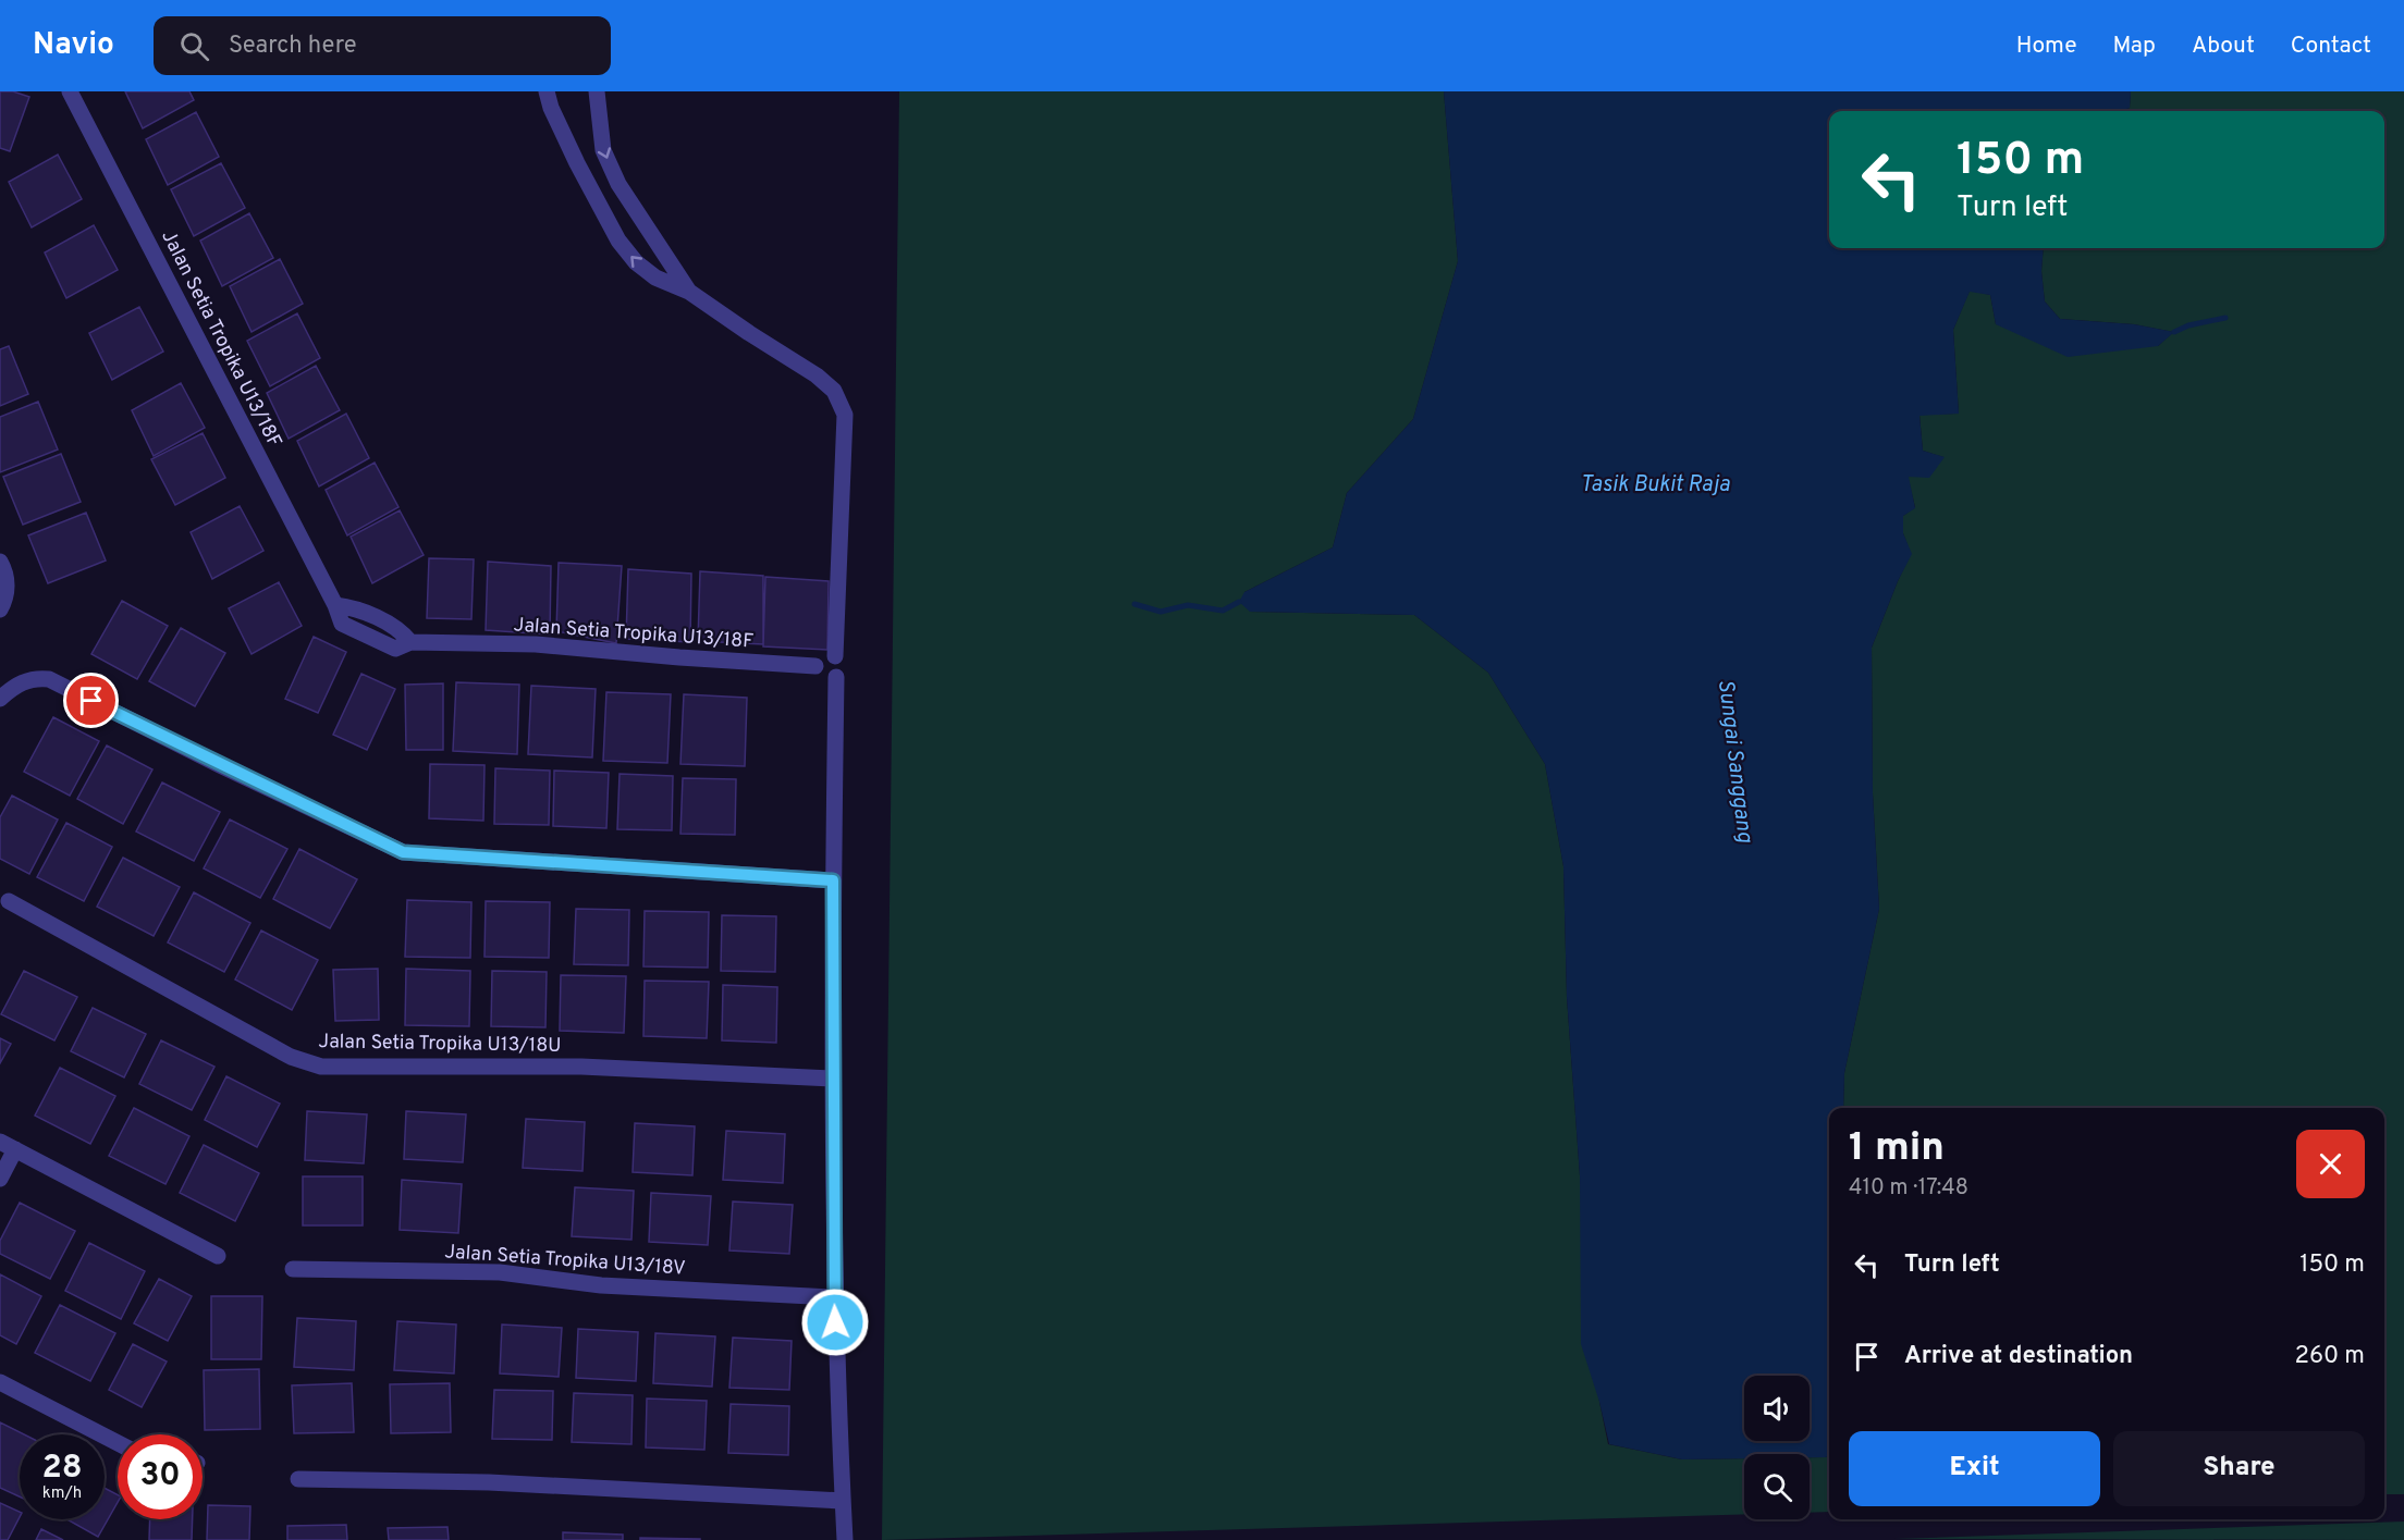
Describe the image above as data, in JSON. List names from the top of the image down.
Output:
{
  "streets": {
    "street": ["Jalan Setia Tropika U13/18F", "Jalan Setia Tropika U13/18U", "Jalan Setia Tropika U13/18V"]
  },
  "water": ["Tasik Bukit Raja", "Sungai Sanggang"],
  "page": {
    "header": "Navio",
    "search": "Search here",
    "nav": [
      "Home",
      "Map",
      "About",
      "Contact"
    ],
    "turn": ["150 m", "Turn left"],
    "heading": ["1 min", "410 m · 17:48"],
    "list": [
      {
        "name": "Turn left",
        "value": "150 m"
      },
      {
        "name": "Arrive at destination",
        "value": "260 m"
      }
    ],
    "buttons": ["Exit", "Share"],
    "speed": "28 km/h",
    "limit": "30"
  }
}
